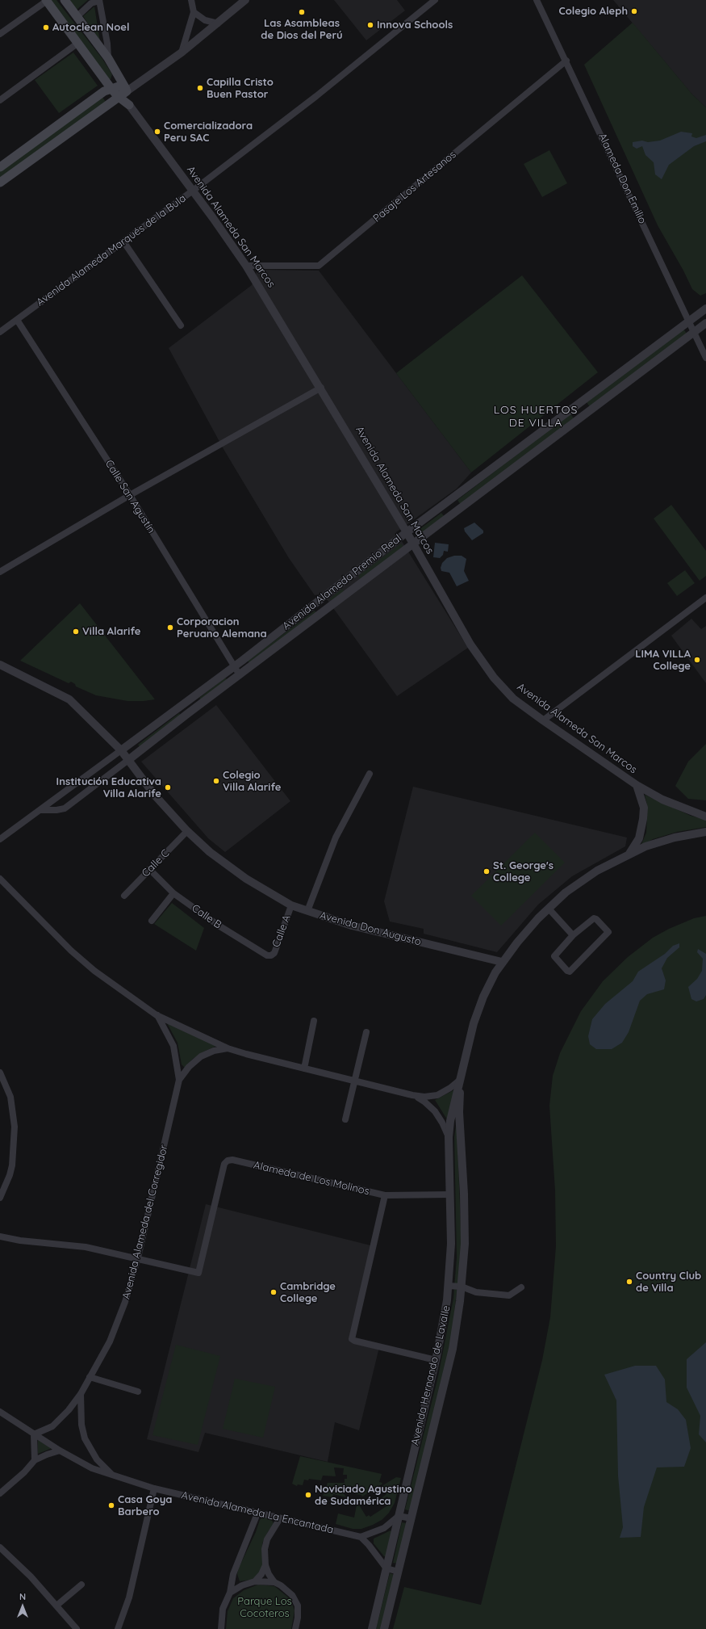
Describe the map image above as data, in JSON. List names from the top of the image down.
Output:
{
  "streets": {
    "main road": ["Avenida Alameda San Marcos"],
    "street": [
      "Alameda Don Emilio",
      "Pasaje Los Artesanos",
      "Avenida Alameda Marqués de la Bula",
      "Calle San Agustín",
      "Avenida Alameda Premio Real",
      "Calle C",
      "Calle B",
      "Avenida Don Augusto",
      "Calle A",
      "Alameda de Los Molinos",
      "Avenida Alameda del Corregidor",
      "Avenida Hernando de Lavalle",
      "Avenida Alameda La Encantada"
    ]
  },
  "crossings": [
    ["Alameda Don Emilio", "Pasaje Los Artesanos"],
    ["Alameda Don Emilio", "Avenida Alameda Premio Real"],
    ["Pasaje Los Artesanos", "Avenida Alameda San Marcos"],
    ["Avenida Alameda San Marcos", "Avenida Alameda Marqués de la Bula"],
    ["Avenida Alameda San Marcos", "Avenida Alameda Premio Real"],
    ["Avenida Alameda Marqués de la Bula", "Calle San Agustín"],
    ["Calle San Agustín", "Avenida Alameda Premio Real"],
    ["Avenida Alameda Premio Real", "Avenida Don Augusto"],
    ["Calle C", "Calle B"],
    ["Calle C", "Avenida Don Augusto"],
    ["Calle B", "Calle A"],
    ["Avenida Don Augusto", "Calle A"],
    ["Avenida Don Augusto", "Avenida Hernando de Lavalle"],
    ["Alameda de Los Molinos", "Avenida Alameda del Corregidor"],
    ["Alameda de Los Molinos", "Avenida Hernando de Lavalle"],
    ["Avenida Alameda del Corregidor", "Avenida Alameda La Encantada"]
  ],
  "districts": ["LOS HUERTOS DE VILLA"],
  "parks": ["Parque Los Cocoteros"],
  "places": [
    "Colegio Aleph",
    "Las Asambleas de Dios del Perú",
    "Innova Schools",
    "Autoclean Noel",
    "Capilla Cristo Buen Pastor",
    "Comercializadora Peru SAC",
    "Corporacion Peruano Alemana",
    "Villa Alarife",
    "LIMA VILLA College",
    "Colegio Villa Alarife",
    "Institución Educativa Villa Alarife",
    "St. George's College",
    "Country Club de Villa",
    "Cambridge College",
    "Noviciado Agustino de Sudamérica",
    "Casa Goya Barbero"
  ],
  "north": "top"
}
